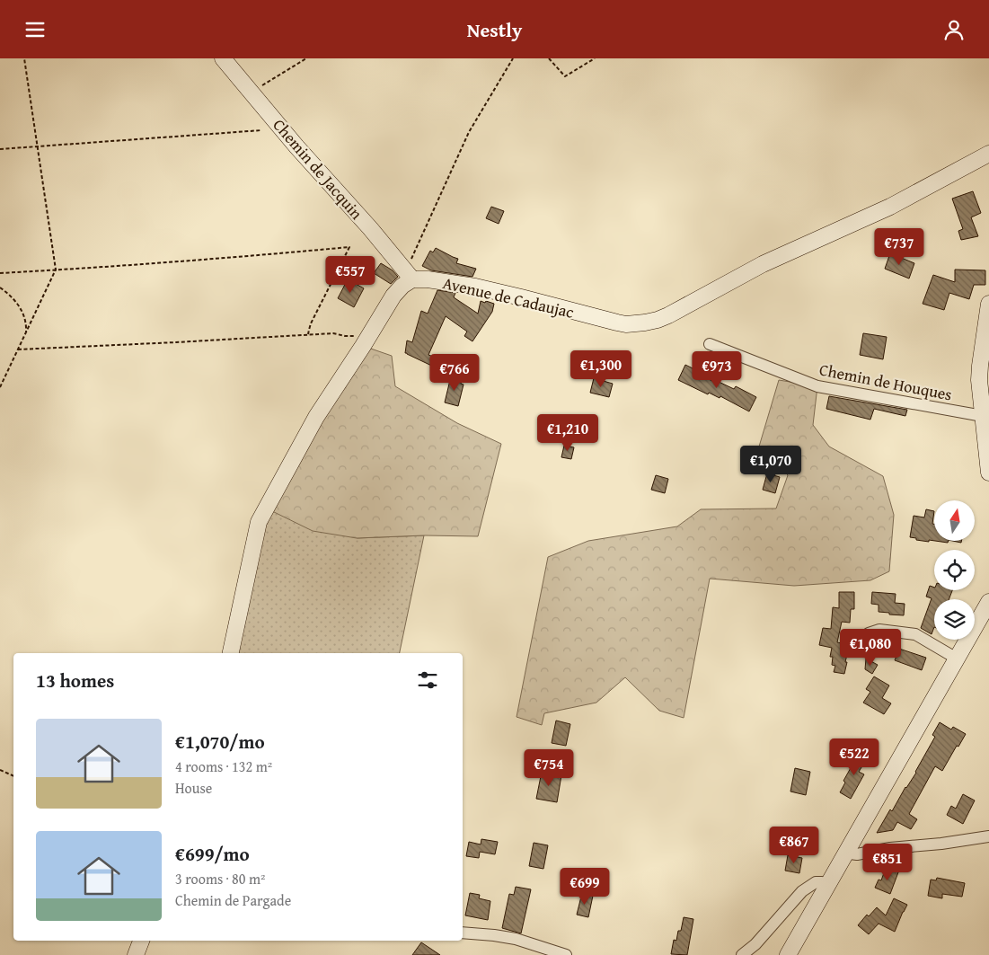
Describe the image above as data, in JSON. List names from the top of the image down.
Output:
{
  "streets": {
    "street": ["Chemin de Jacquin", "Avenue de Cadaujac", "Chemin de Houques"]
  },
  "crossings": [
    ["Chemin de Jacquin", "Avenue de Cadaujac"]
  ],
  "north": "top",
  "page": {
    "header": "Nestly",
    "price": [
      "€737",
      "€557",
      "€1,300",
      "€973",
      "€766",
      "€1,210",
      "€1,070",
      "€1,080",
      "€522",
      "€754",
      "€867",
      "€851",
      "€699"
    ],
    "heading": "13 homes",
    "list": [
      {
        "name": "€1,070/mo",
        "note": "4 rooms · 132 m² · House"
      },
      {
        "name": "€699/mo",
        "note": "3 rooms · 80 m² · Chemin de Pargade"
      }
    ]
  }
}
